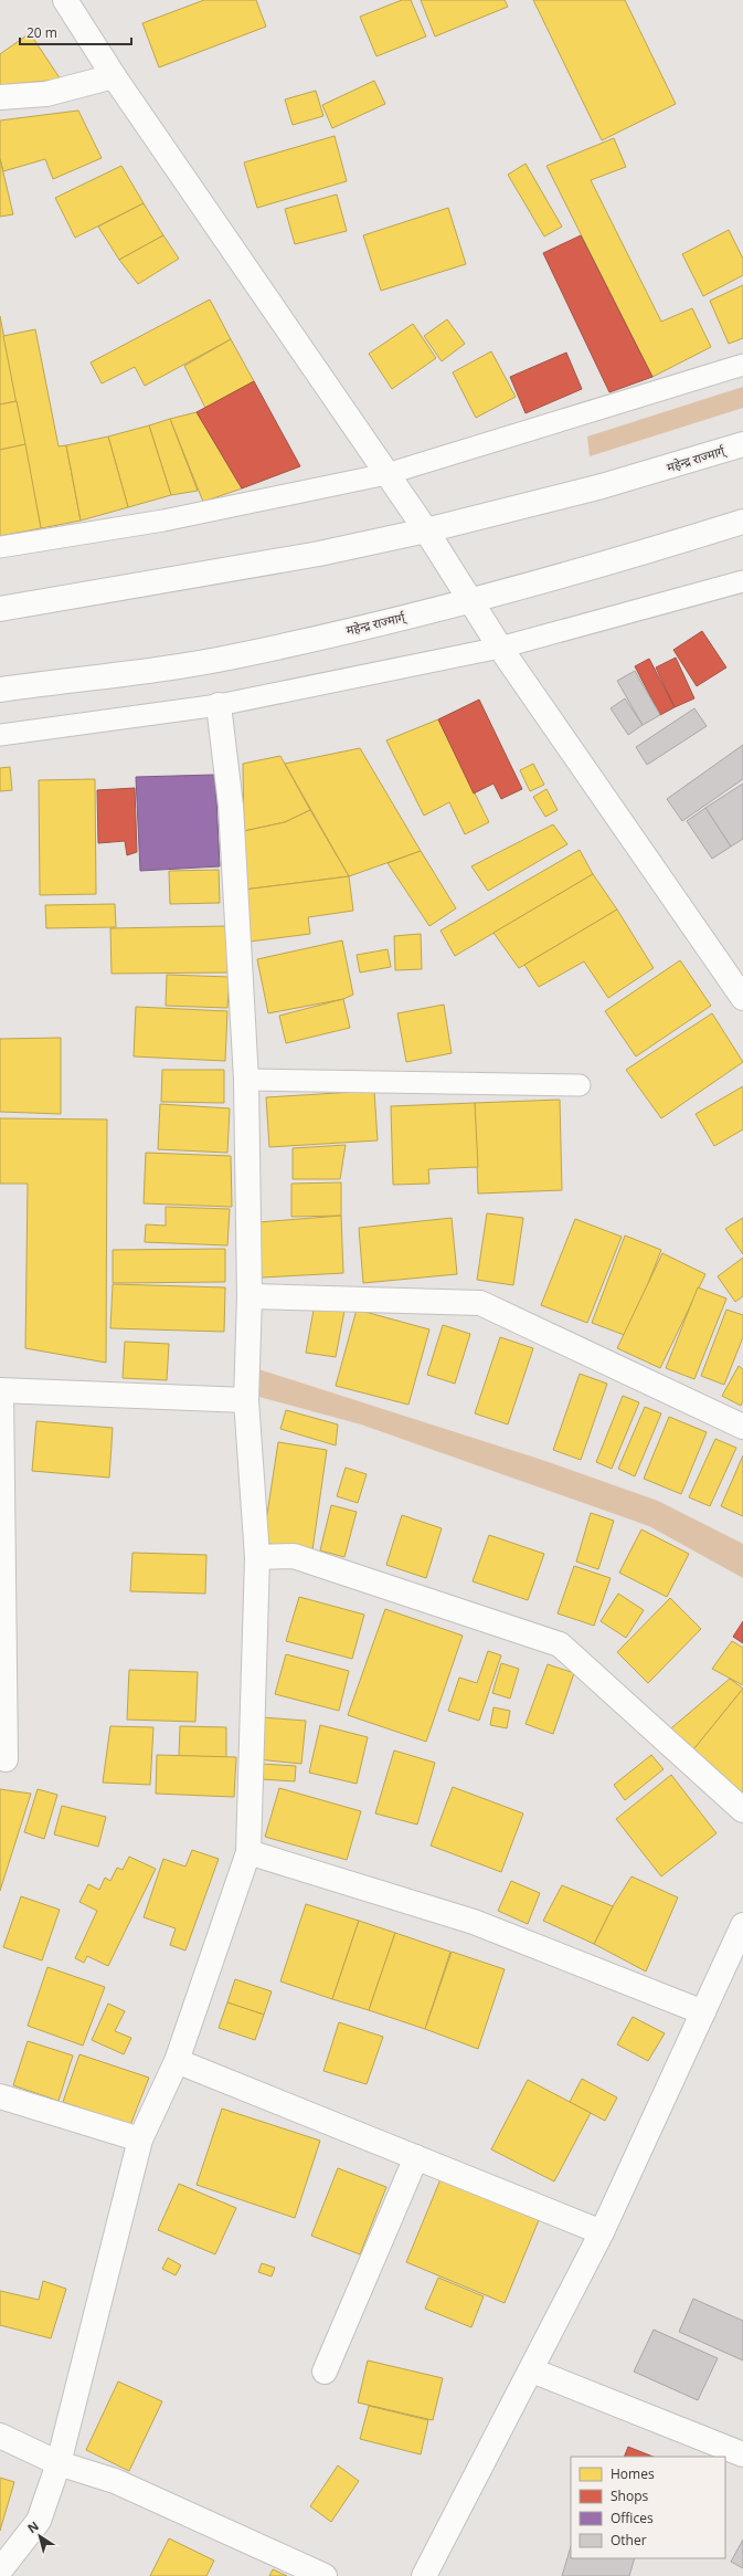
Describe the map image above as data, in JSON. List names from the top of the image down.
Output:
{
  "streets": {
    "main road": ["महेन्द्र राज्मार्ग्"]
  },
  "legend": [
    "Homes",
    "Shops",
    "Offices",
    "Other"
  ],
  "scale_bar": "20 m",
  "north": "top left"
}
